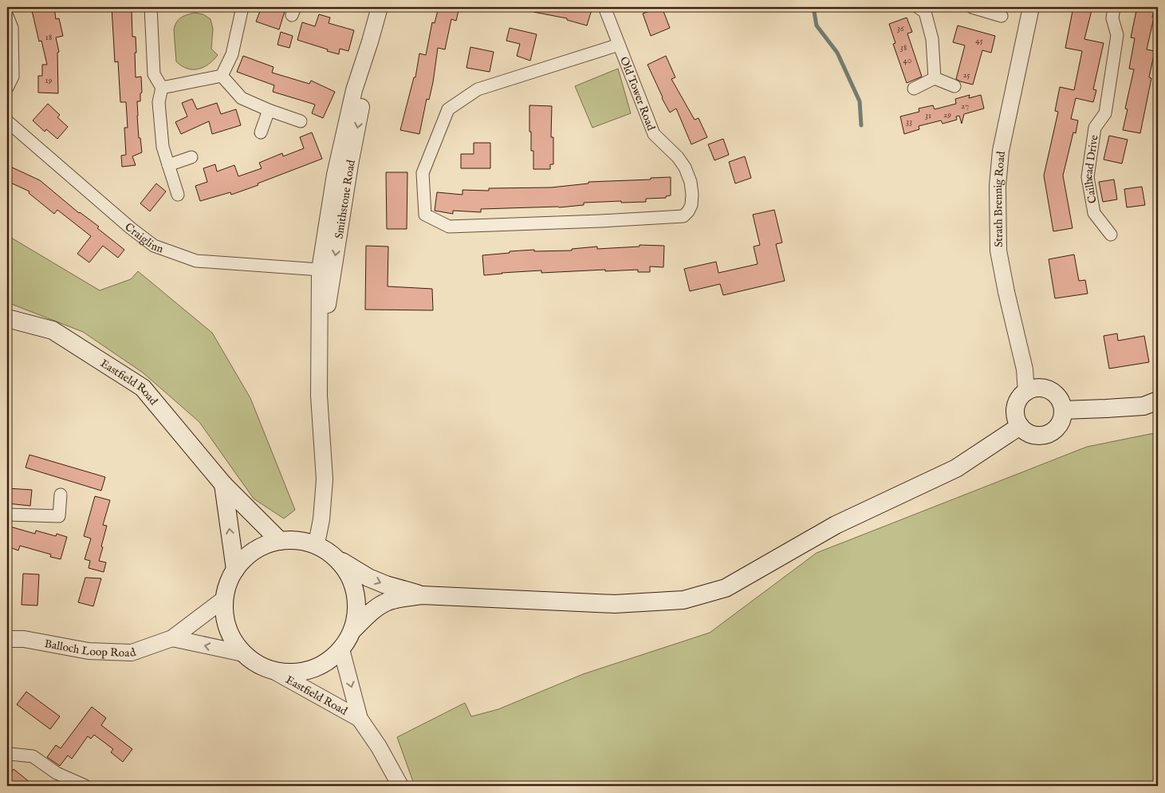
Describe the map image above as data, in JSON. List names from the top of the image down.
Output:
{
  "streets": {
    "main road": ["Eastfield Road"],
    "street": [
      "Old Tower Road",
      "Cailhead Drive",
      "Smithstone Road",
      "Strath Brennig Road",
      "Craiglinn",
      "Balloch Loop Road"
    ]
  },
  "crossings": [
    ["Smithstone Road", "Craiglinn"],
    ["Smithstone Road", "Eastfield Road"],
    ["Smithstone Road", "Balloch Loop Road"],
    ["Eastfield Road", "Balloch Loop Road"]
  ],
  "house_numbers": [
    "36",
    "18",
    "45",
    "38",
    "40",
    "25",
    "19",
    "27",
    "29",
    "31",
    "33"
  ]
}
